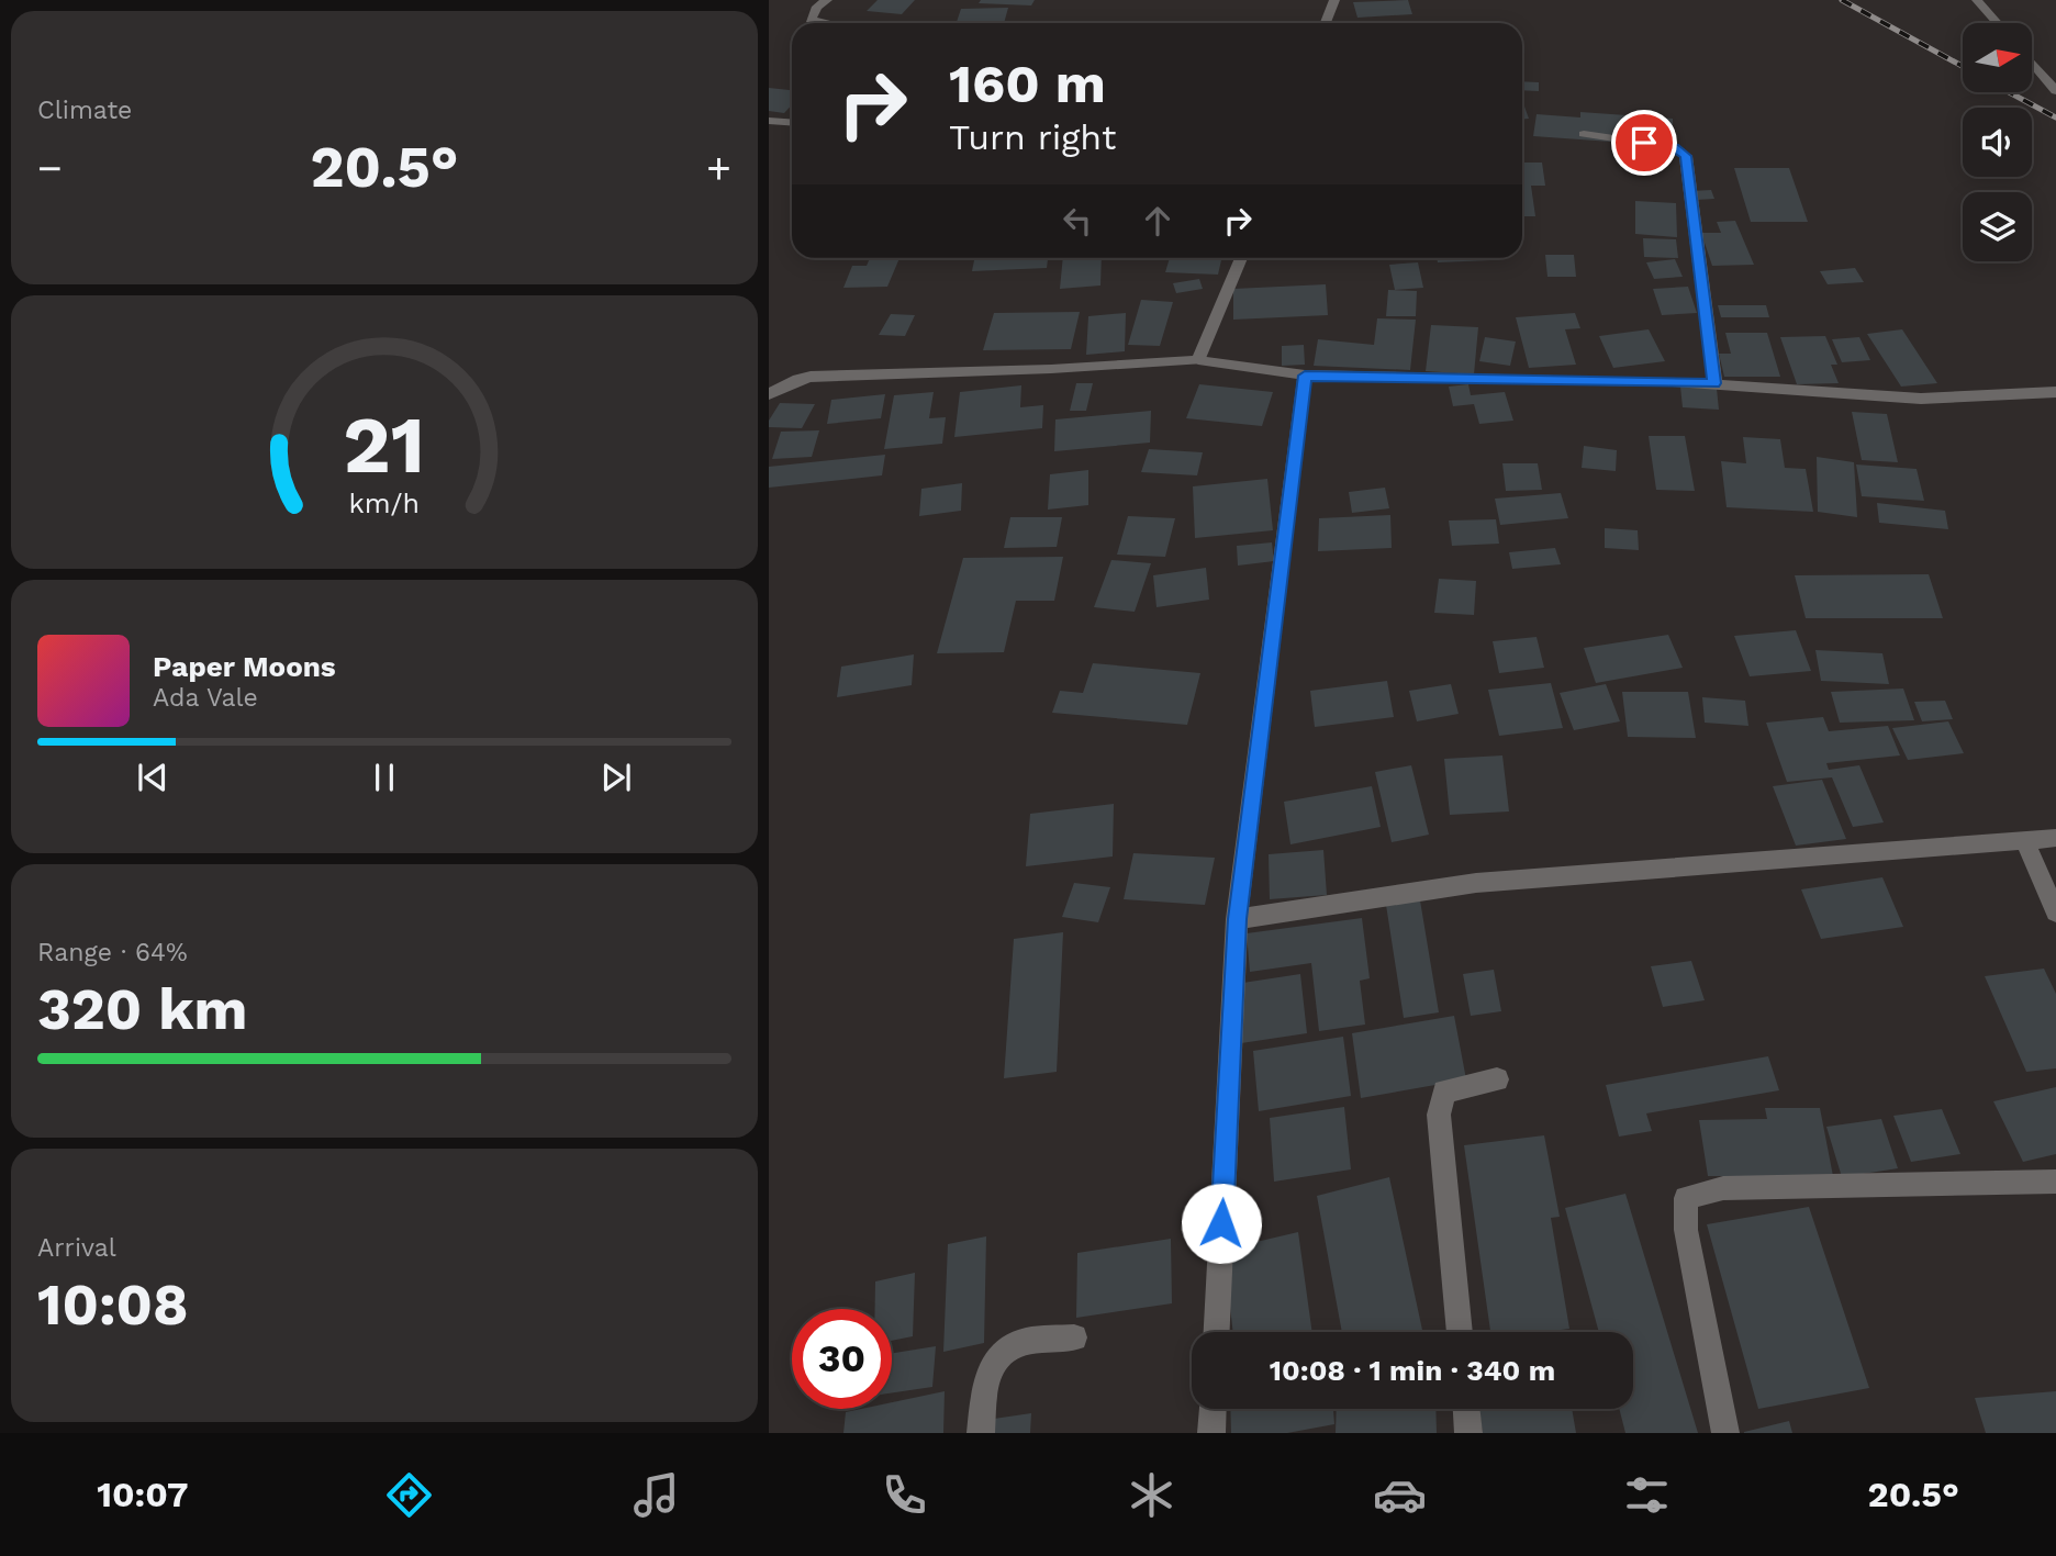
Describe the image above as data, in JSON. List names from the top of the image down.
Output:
{
  "north": "right",
  "page": {
    "tile": [
      "Climate",
      ["Range · 64%", "320 km"],
      ["Arrival", "10:08"]
    ],
    "turn": ["160 m", "Turn right"],
    "heat": ["−", "20.5°", "+"],
    "song": ["Paper Moons", "Ada Vale"],
    "limit": "30",
    "trip": "10:08 · 1 min · 340 m",
    "tabs": ["10:07", "20.5°"],
    "gauge": ["21", "km/h"]
  }
}
